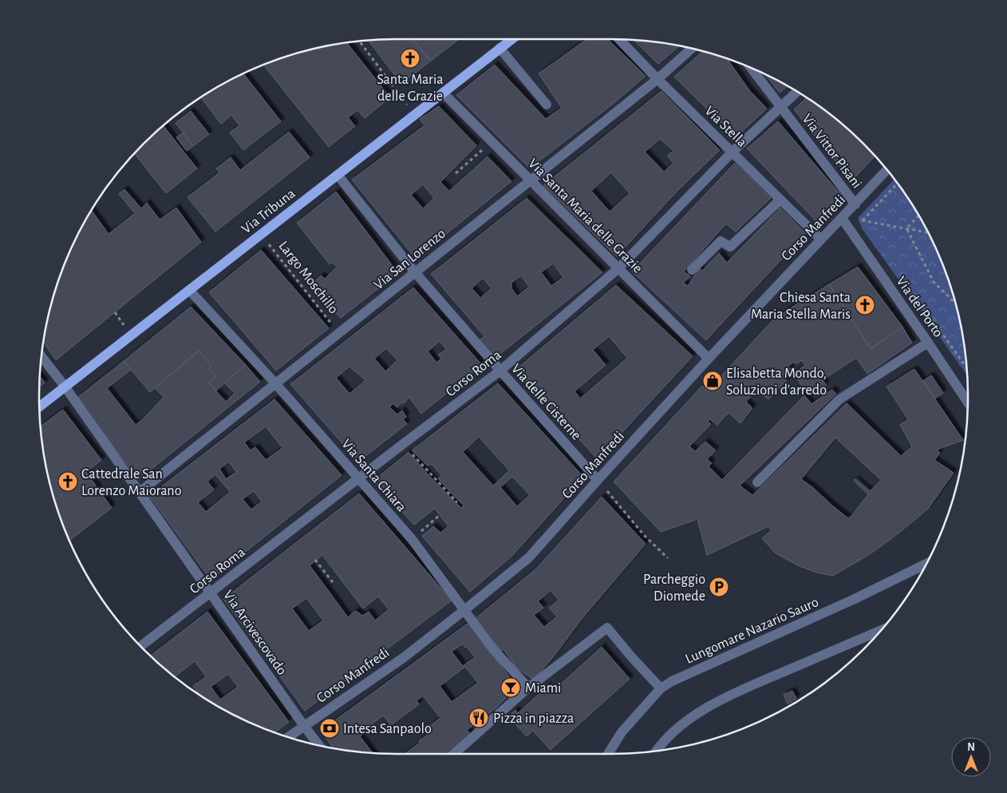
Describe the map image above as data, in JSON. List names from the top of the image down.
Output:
{
  "streets": {
    "main road": ["Via Tribuna"],
    "street": [
      "Via Stella",
      "Via Vittor Pisani",
      "Via Santa Maria delle Grazie",
      "Corso Manfredi",
      "Via San Lorenzo",
      "Via del Porto",
      "Corso Roma",
      "Via delle Cisterne",
      "Via Santa Chiara",
      "Lungomare Nazario Sauro",
      "Via Arcivescovado"
    ],
    "path": ["Largo Moschillo"]
  },
  "crossings": [
    ["Via Stella", "Corso Manfredi"],
    ["Via Stella", "Via San Lorenzo"],
    ["Via Stella", "Corso Roma"],
    ["Via Vittor Pisani", "Corso Manfredi"],
    ["Via Vittor Pisani", "Corso Roma"],
    ["Via Tribuna", "Via Santa Maria delle Grazie"],
    ["Via Tribuna", "Largo Moschillo"],
    ["Via Tribuna", "Via delle Cisterne"],
    ["Via Tribuna", "Via Santa Chiara"],
    ["Via Tribuna", "Via Arcivescovado"],
    ["Via Santa Maria delle Grazie", "Corso Manfredi"],
    ["Via Santa Maria delle Grazie", "Via San Lorenzo"],
    ["Via Santa Maria delle Grazie", "Corso Roma"],
    ["Corso Manfredi", "Via del Porto"],
    ["Corso Manfredi", "Via delle Cisterne"],
    ["Corso Manfredi", "Via Santa Chiara"],
    ["Corso Manfredi", "Via Arcivescovado"],
    ["Via San Lorenzo", "Largo Moschillo"],
    ["Via San Lorenzo", "Via delle Cisterne"],
    ["Via San Lorenzo", "Via Santa Chiara"],
    ["Via San Lorenzo", "Via Arcivescovado"],
    ["Corso Roma", "Via delle Cisterne"],
    ["Corso Roma", "Via Santa Chiara"],
    ["Corso Roma", "Via Arcivescovado"]
  ],
  "places": {
    "church": ["Santa Maria delle Grazie", "Chiesa Santa Maria Stella Maris", "Cattedrale San Lorenzo Maiorano"],
    "shop": ["Elisabetta Mondo, Soluzioni d'arredo"],
    "parking": ["Parcheggio Diomede"],
    "bar": ["Miami"],
    "restaurant": ["Pizza in piazza"],
    "bank": ["Intesa Sanpaolo"]
  },
  "north": "top"
}
